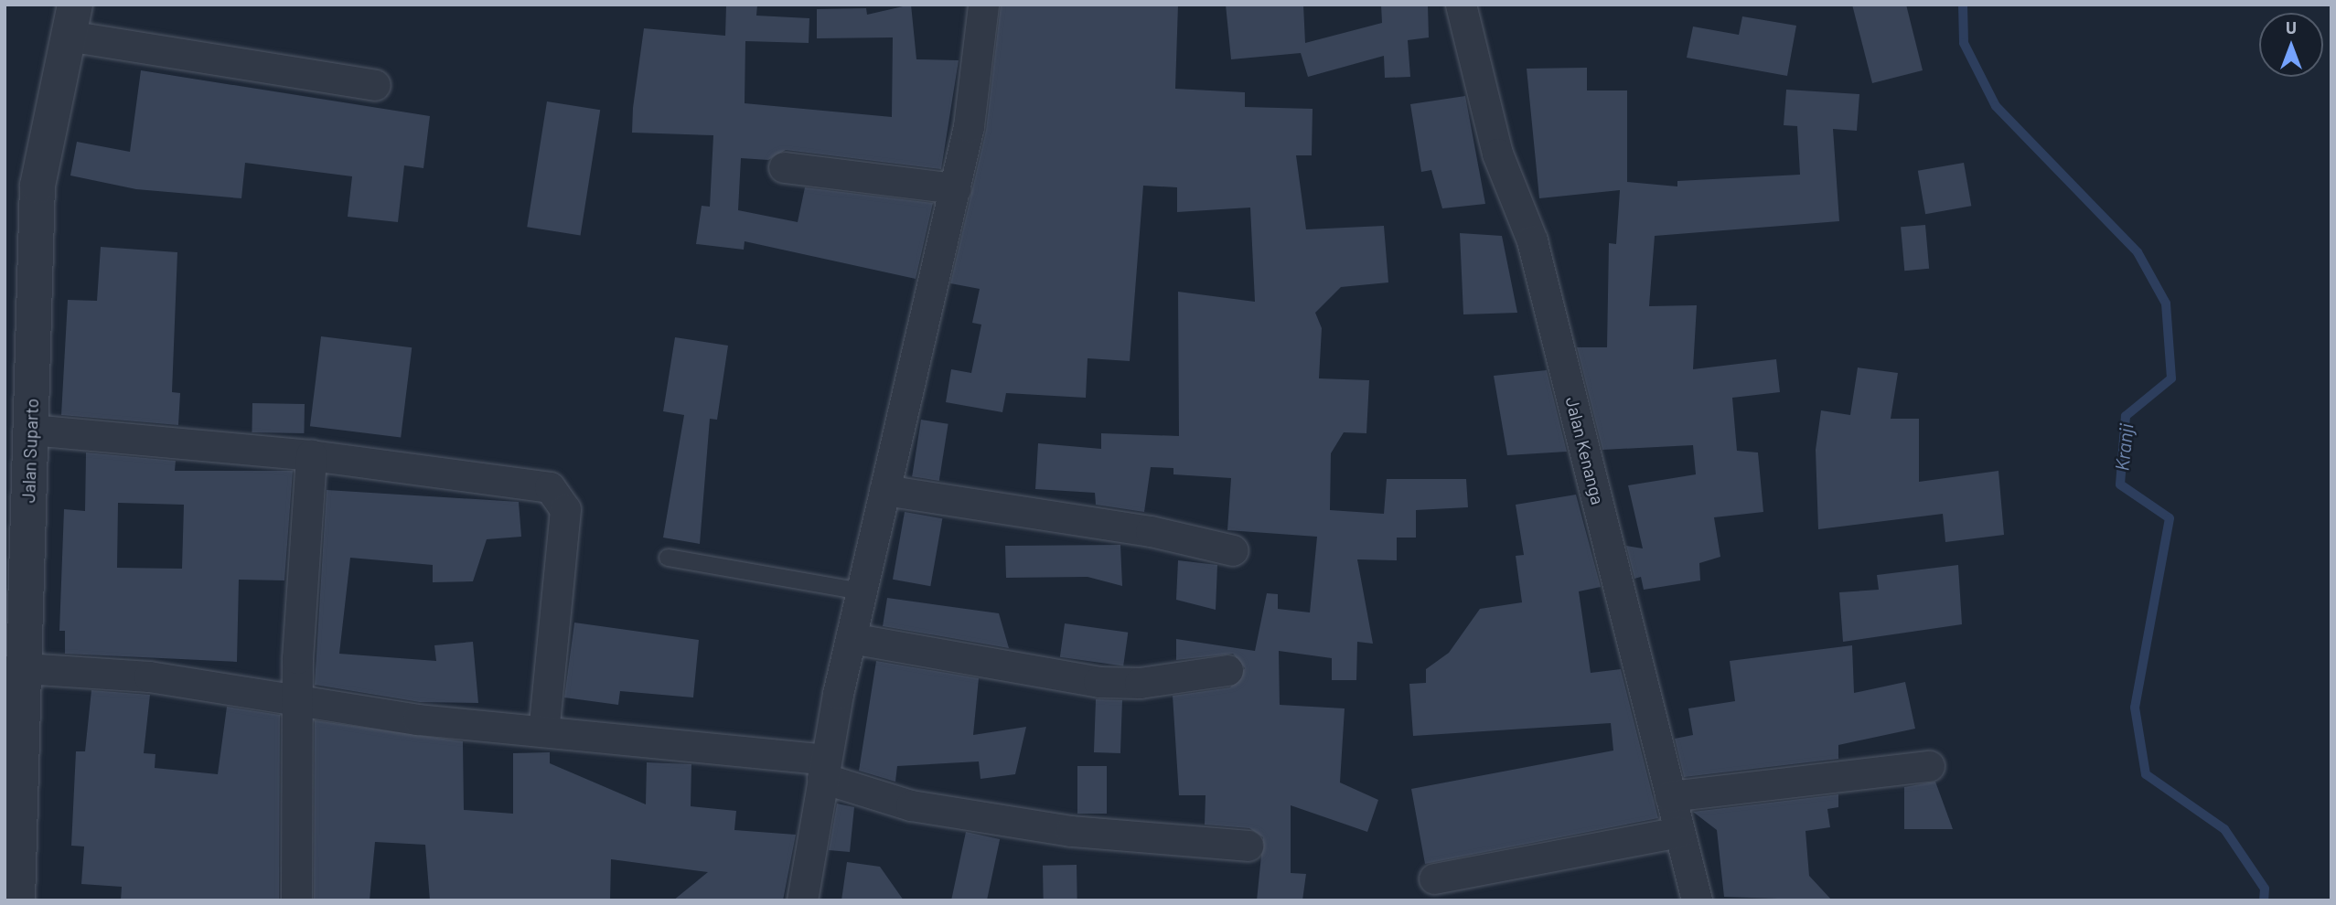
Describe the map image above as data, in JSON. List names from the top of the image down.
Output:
{
  "streets": {
    "street": ["Jalan Suparto", "Jalan Kenanga"]
  },
  "water": ["Kranji"],
  "north": "top"
}
